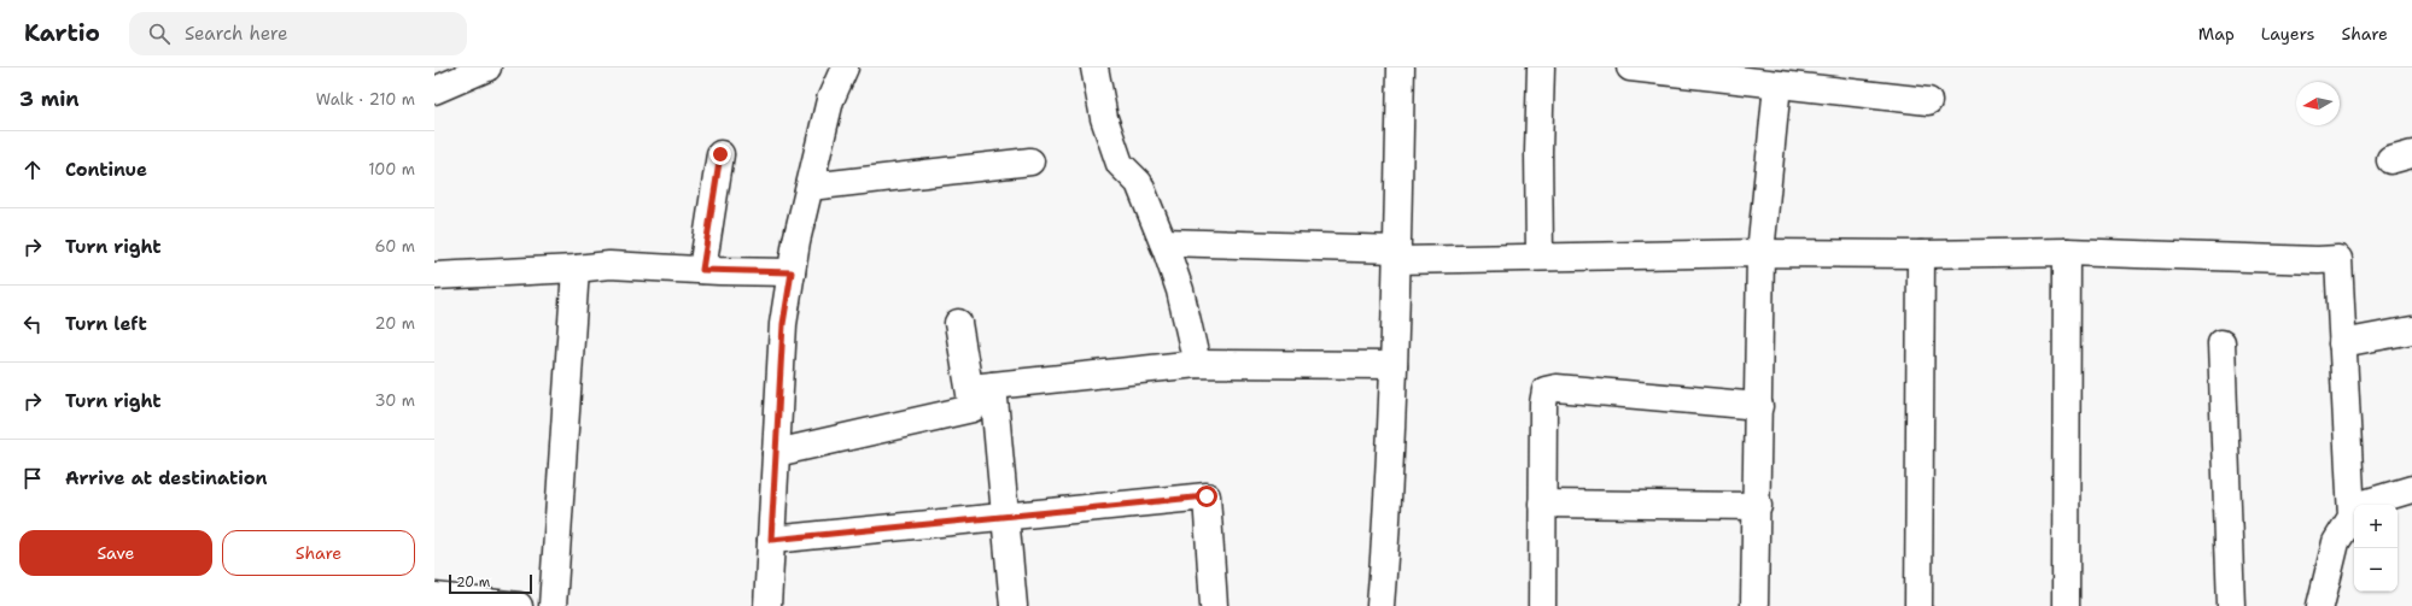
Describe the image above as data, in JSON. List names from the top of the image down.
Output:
{
  "scale_bar": "20 m",
  "north": "left",
  "page": {
    "header": "Kartio",
    "search": "Search here",
    "nav": ["Map", "Layers", "Share"],
    "heading": ["3 min", "Walk · 210 m"],
    "list": [
      ["Continue", "100 m"],
      ["Turn right", "60 m"],
      ["Turn left", "20 m"],
      ["Turn right", "30 m"],
      "Arrive at destination"
    ],
    "map_buttons": ["+", "−"],
    "buttons": ["Save", "Share"],
    "scale": "20 m"
  }
}
